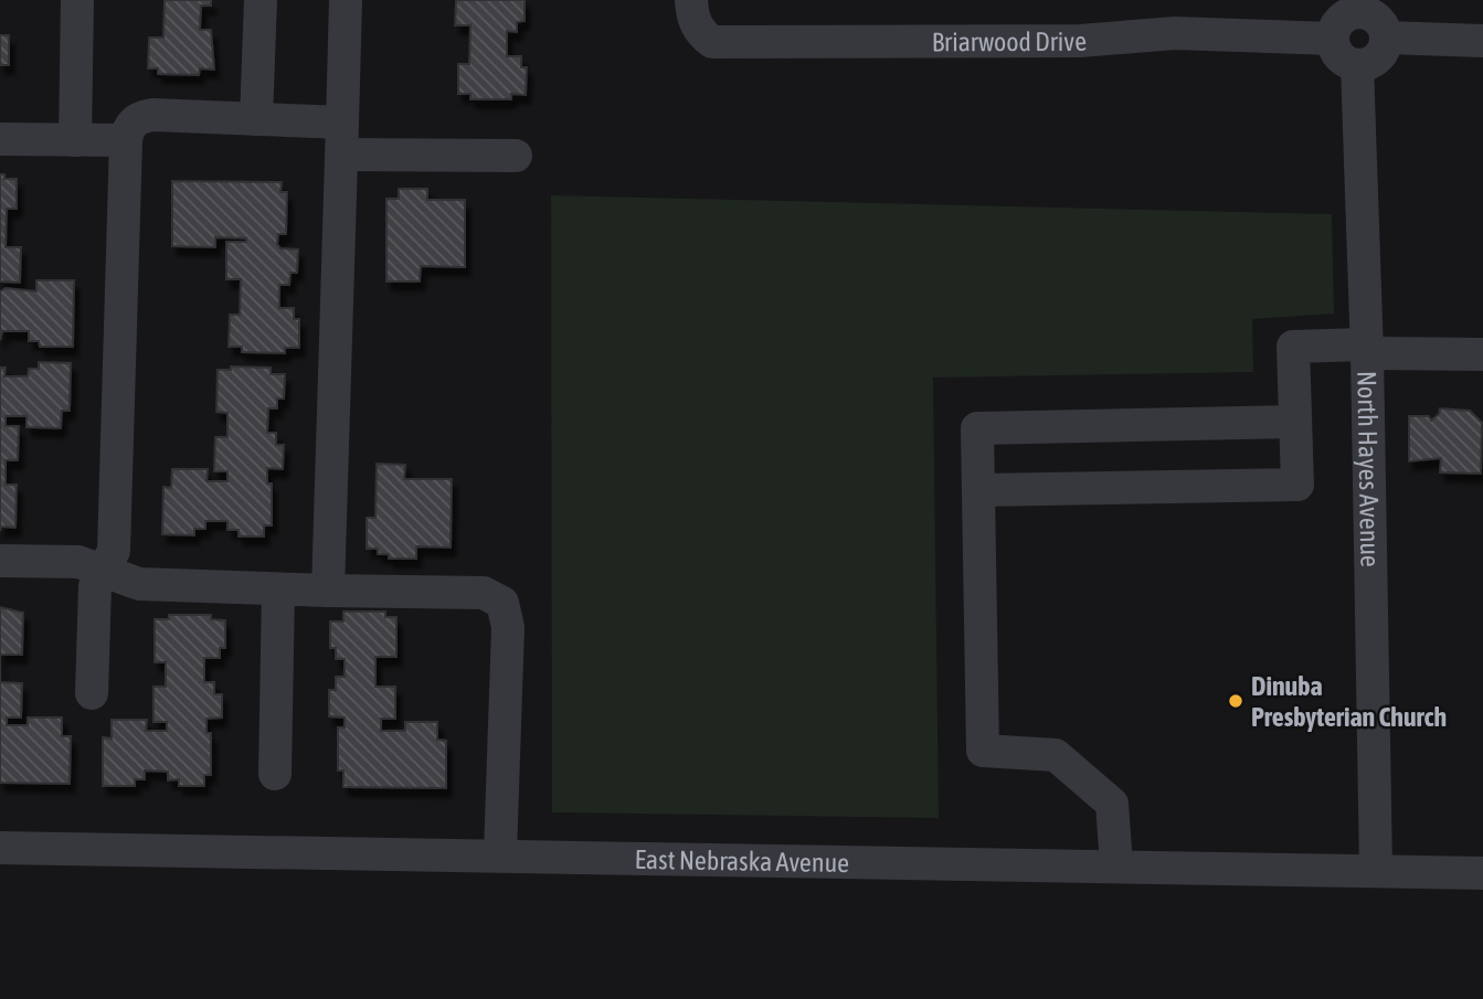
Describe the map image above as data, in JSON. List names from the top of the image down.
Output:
{
  "streets": {
    "street": ["Briarwood Drive", "North Hayes Avenue", "East Nebraska Avenue"]
  },
  "crossings": [
    ["Briarwood Drive", "North Hayes Avenue"],
    ["North Hayes Avenue", "East Nebraska Avenue"]
  ],
  "places": ["Dinuba Presbyterian Church"]
}
